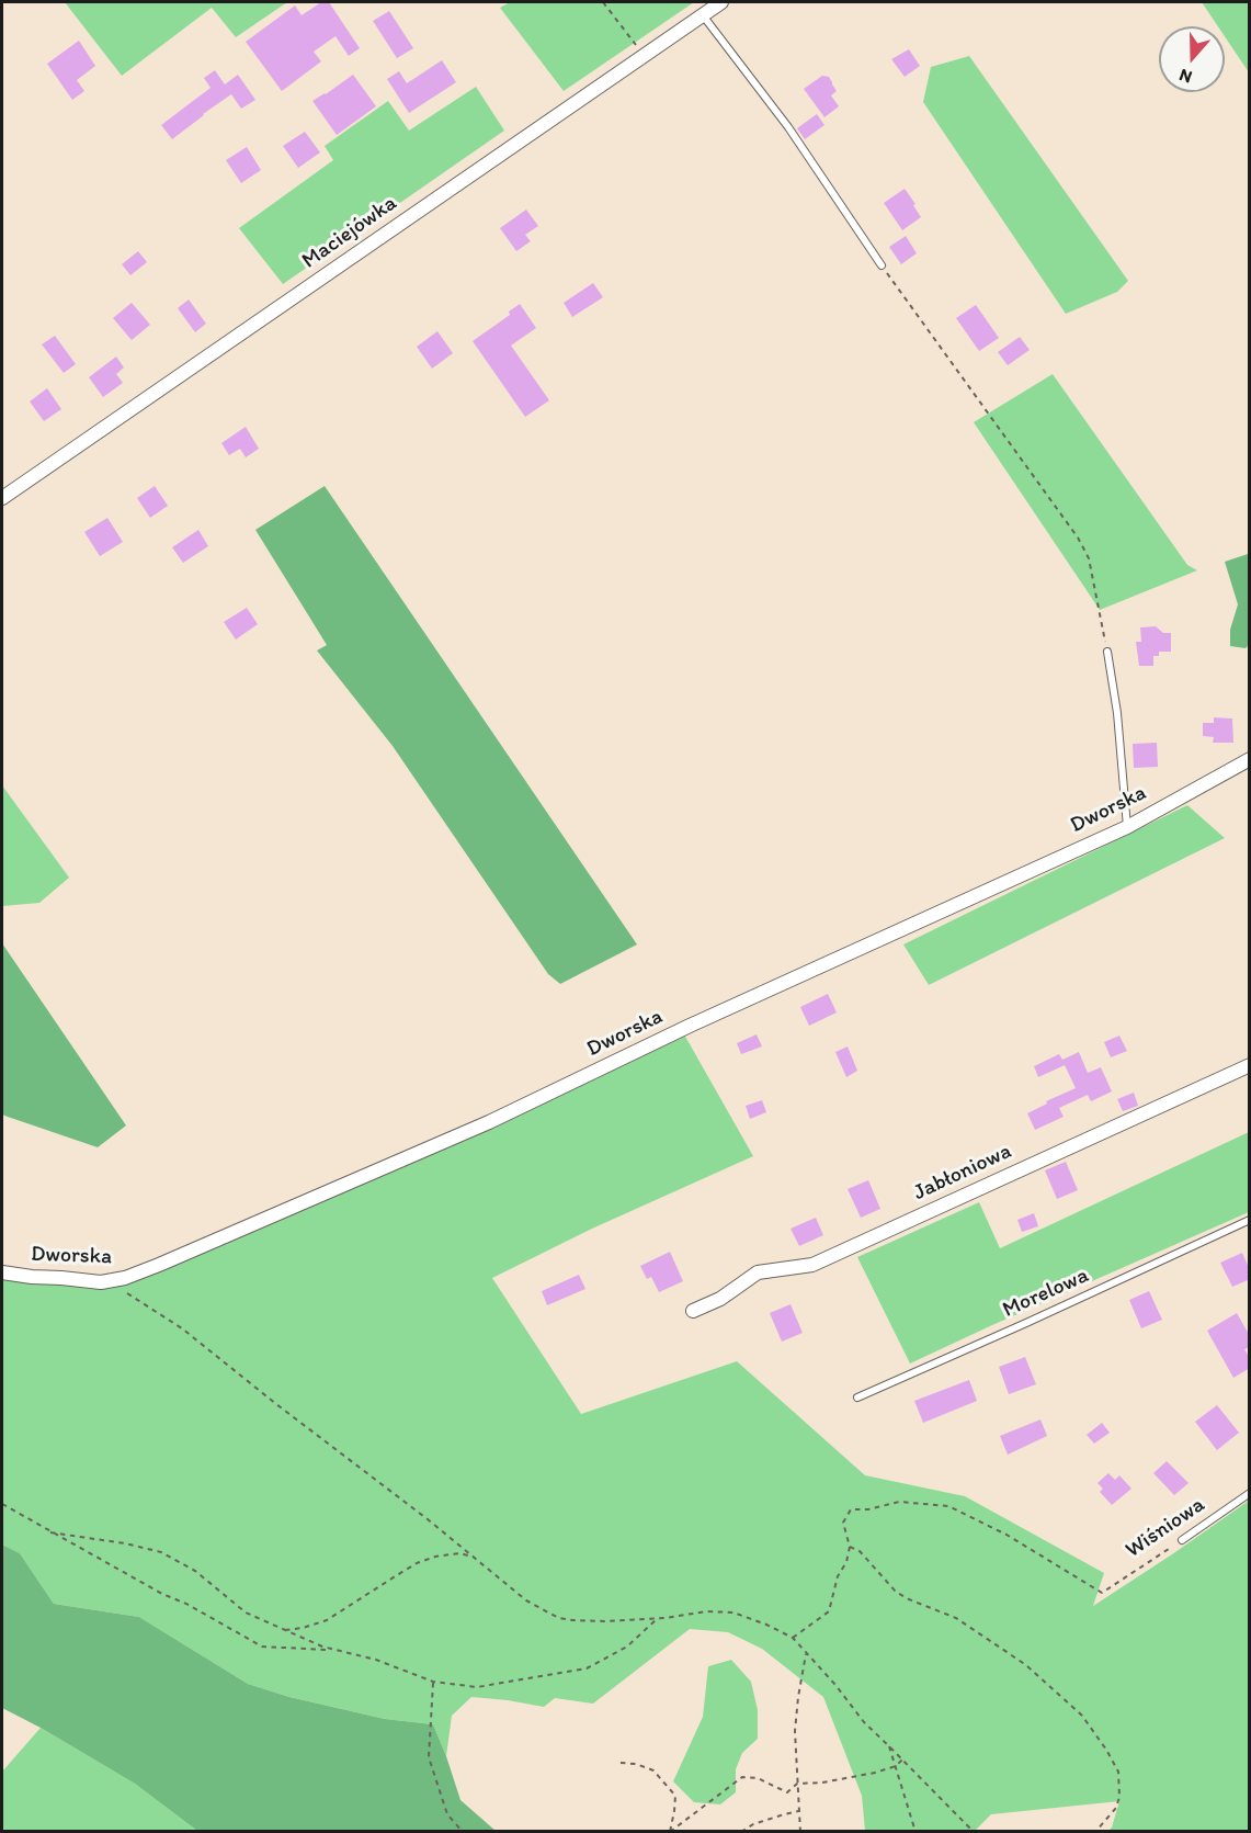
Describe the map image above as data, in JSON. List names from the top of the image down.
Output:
{
  "streets": {
    "street": ["Maciejówka", "Dworska", "Jabłoniowa"],
    "lane": ["Morelowa", "Wiśniowa"]
  },
  "north": "bottom"
}
